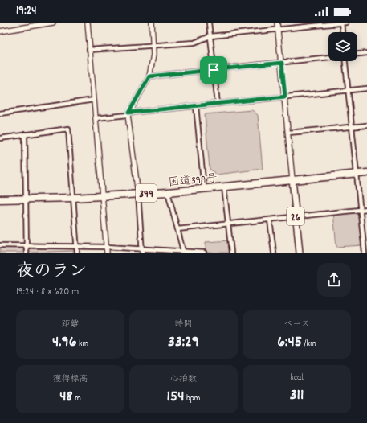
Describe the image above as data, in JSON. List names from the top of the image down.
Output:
{
  "streets": {
    "highway": ["国道399号", "399"],
    "main road": ["26"]
  },
  "crossings": [
    ["国道399号", "26"]
  ],
  "page": {
    "status": "19:24",
    "heading": ["夜のラン", "19:24 · 8 × 620 m"],
    "stats": [
      ["距離", "4.96 km"],
      ["時間", "33:29"],
      ["ペース", "6:45 /km"],
      ["獲得標高", "48 m"],
      ["心拍数", "154 bpm"],
      ["kcal", "311"]
    ]
  }
}
